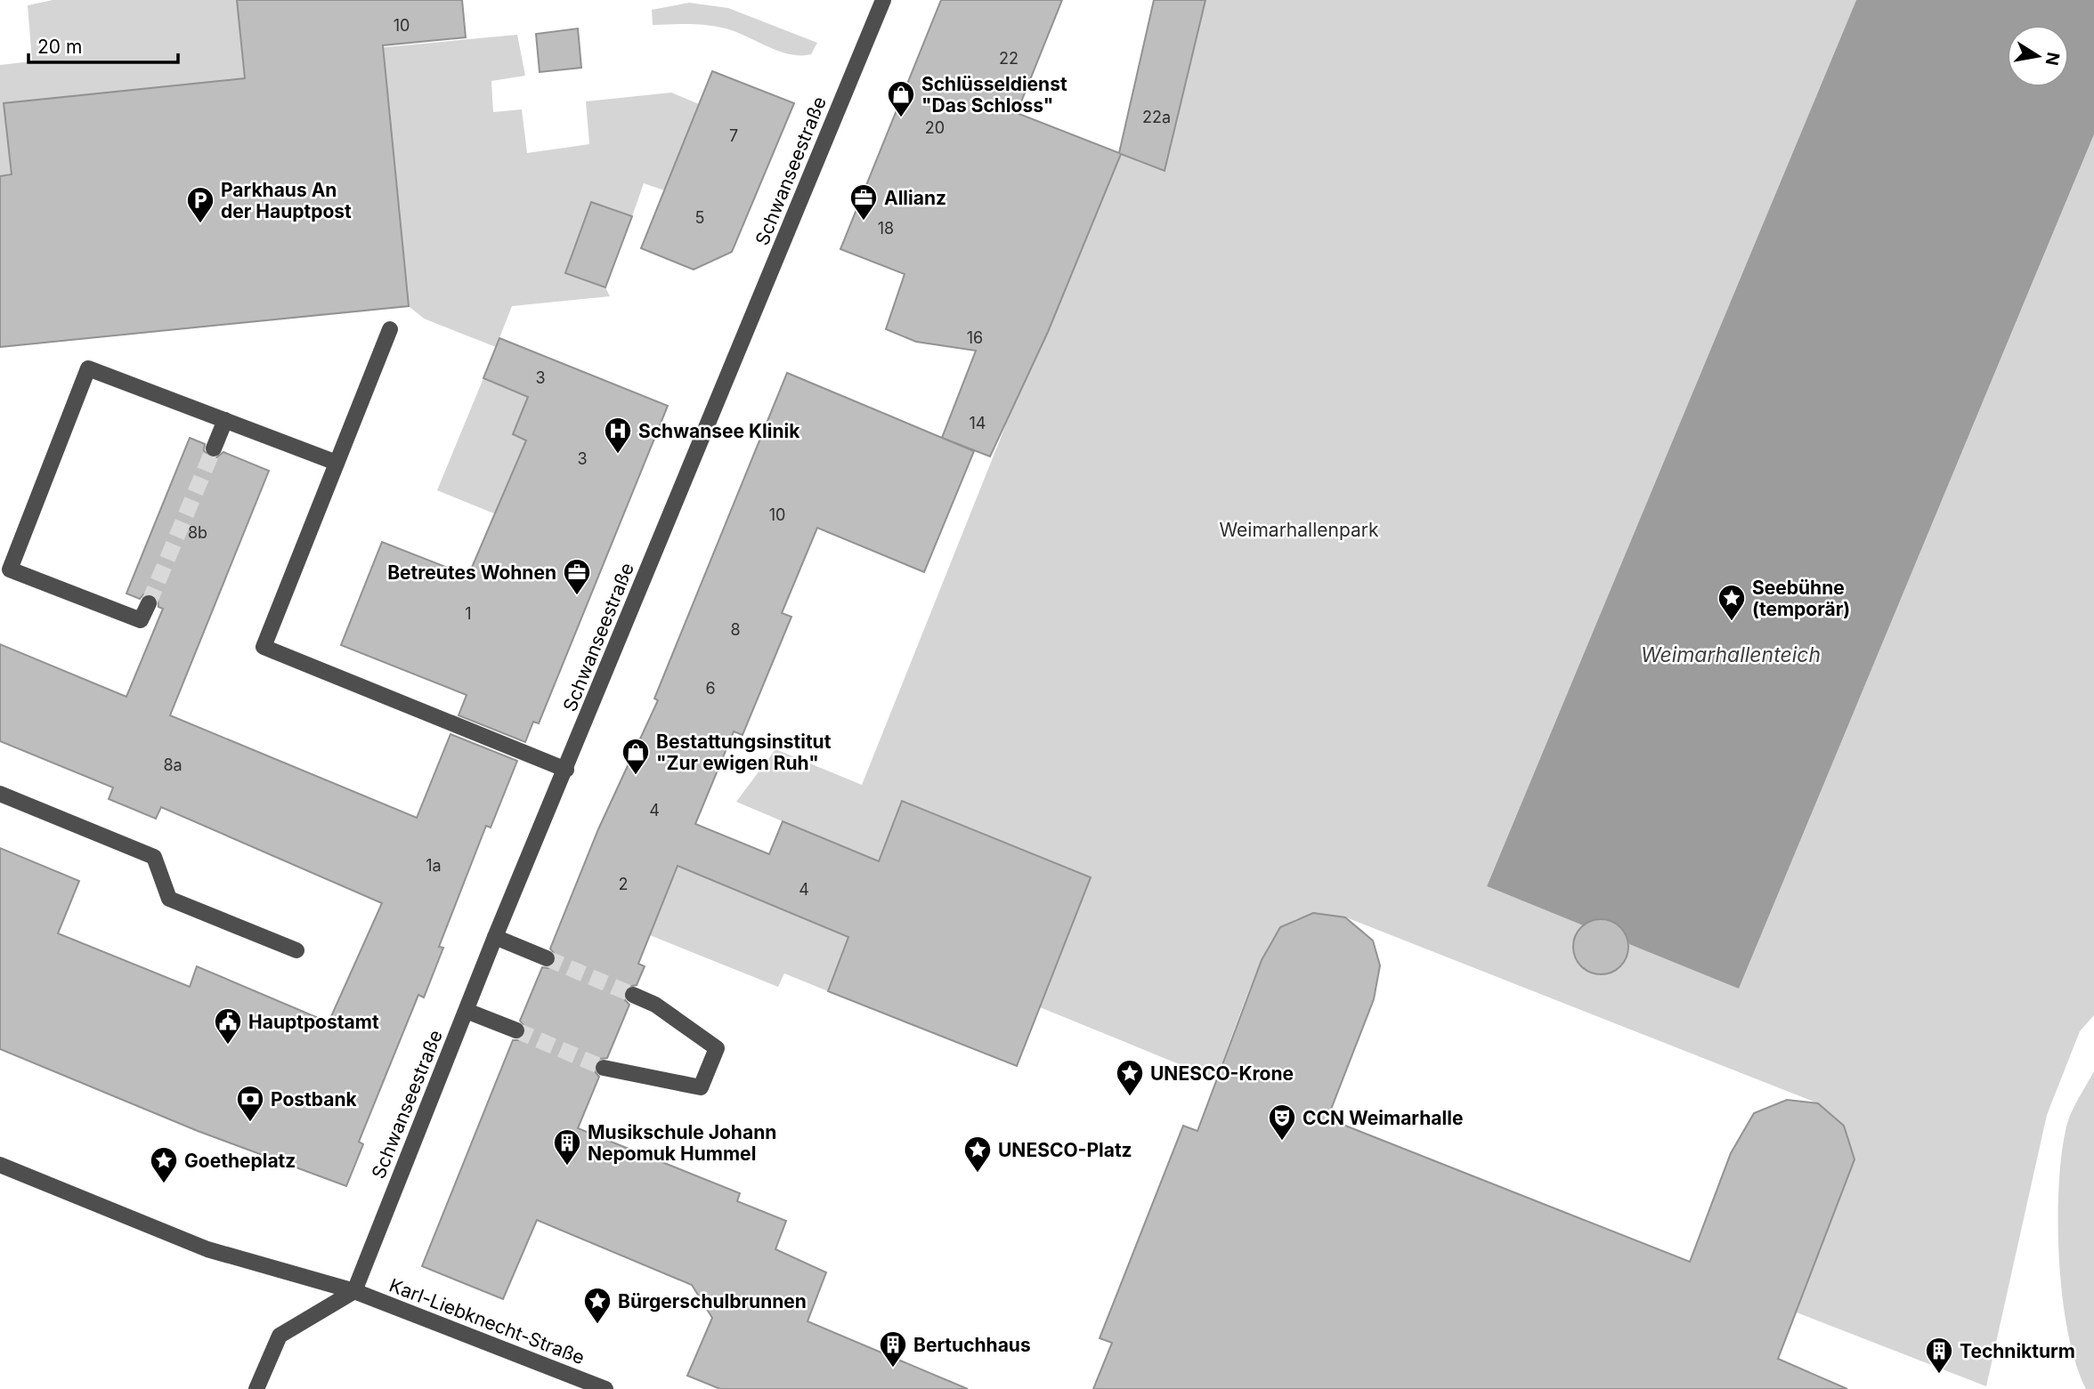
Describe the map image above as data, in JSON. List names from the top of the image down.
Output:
{
  "streets": {
    "street": ["Schwanseestraße", "Karl-Liebknecht-Straße"]
  },
  "crossings": [
    ["Schwanseestraße", "Karl-Liebknecht-Straße"]
  ],
  "water": ["Weimarhallenteich"],
  "parks": ["Weimarhallenpark"],
  "places": {
    "shop": ["Schlüsseldienst \"Das Schloss\"", "Bestattungsinstitut \"Zur ewigen Ruh\""],
    "office": ["Allianz", "Betreutes Wohnen"],
    "parking": ["Parkhaus An der Hauptpost"],
    "hospital": ["Schwansee Klinik"],
    "place": [
      "Seebühne (temporär)",
      "UNESCO-Krone",
      "UNESCO-Platz",
      "Goetheplatz",
      "Bürgerschulbrunnen"
    ],
    "public building": ["Hauptpostamt"],
    "bank": ["Postbank"],
    "theatre": ["CCN Weimarhalle"],
    "building": ["Musikschule Johann Nepomuk Hummel", "Bertuchhaus", "Technikturm"]
  },
  "house_numbers": [
    "10",
    "22",
    "22a",
    "20",
    "7",
    "5",
    "18",
    "16",
    "3",
    "14",
    "3",
    "10",
    "8b",
    "1",
    "8",
    "6",
    "8a",
    "4",
    "1a",
    "2",
    "4"
  ],
  "scale_bar": "20 m",
  "north": "right"
}
